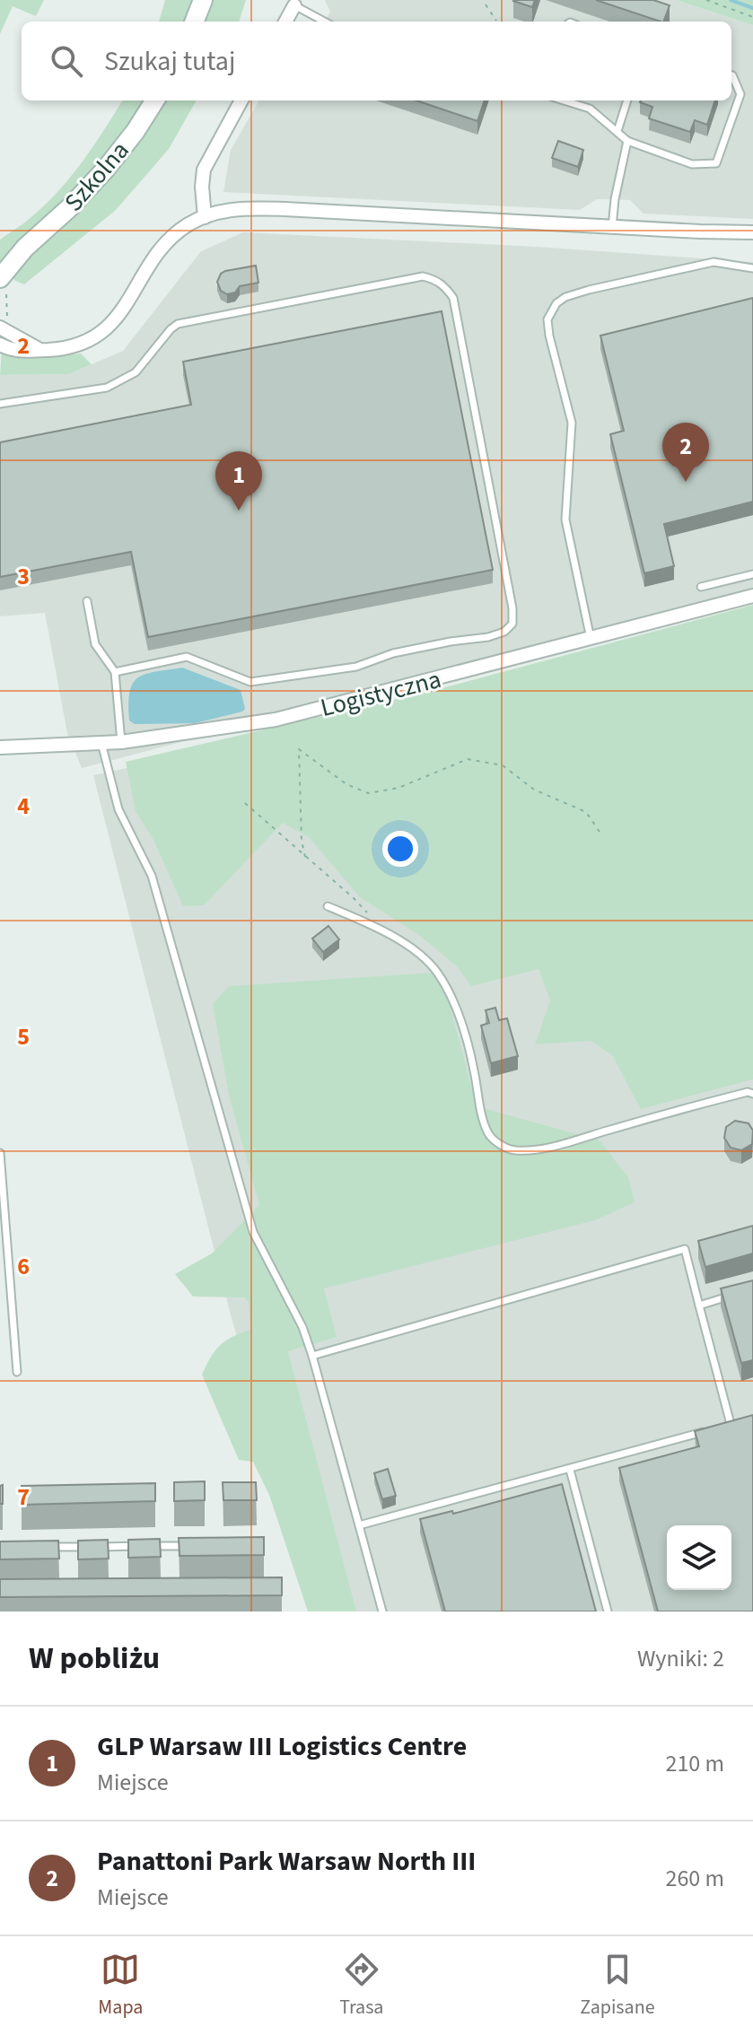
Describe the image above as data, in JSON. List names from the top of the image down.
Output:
{
  "streets": {
    "street": ["Szkolna", "Logistyczna"]
  },
  "page": {
    "search": "Szukaj tutaj",
    "pins": ["2", "1"],
    "heading": ["W pobliżu", "Wyniki: 2"],
    "list": [
      {
        "mark": "1",
        "name": "GLP Warsaw III Logistics Centre",
        "note": "Miejsce",
        "value": "210 m"
      },
      {
        "mark": "2",
        "name": "Panattoni Park Warsaw North III",
        "note": "Miejsce",
        "value": "260 m"
      }
    ],
    "nav": ["Mapa", "Trasa", "Zapisane"]
  },
  "grid": {
    "rows": [
      "2",
      "3",
      "4",
      "5",
      "6",
      "7"
    ]
  }
}
